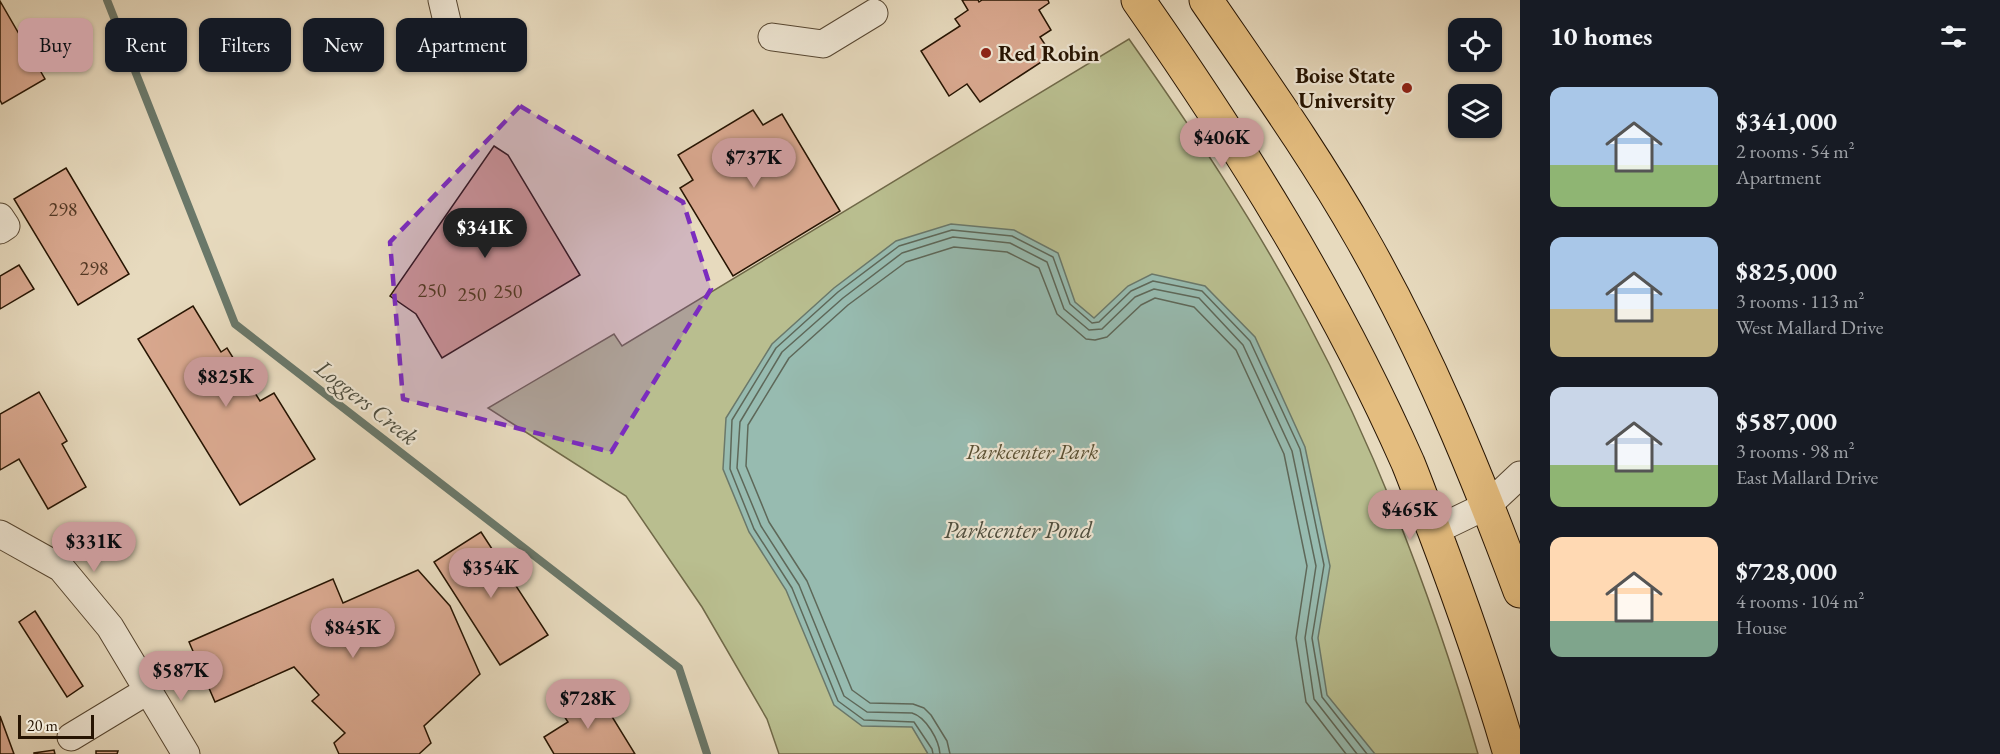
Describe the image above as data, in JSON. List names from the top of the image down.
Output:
{
  "water": ["Loggers Creek", "Parkcenter Pond"],
  "parks": ["Parkcenter Park"],
  "places": ["Red Robin", "Boise State University"],
  "house_numbers": [
    "298",
    "298",
    "250",
    "250",
    "250"
  ],
  "scale_bar": "20 m",
  "page": {
    "heading": "10 homes",
    "chip": [
      "Buy",
      "Rent",
      "Filters",
      "New",
      "Apartment"
    ],
    "list": [
      {
        "name": "$341,000",
        "note": "2 rooms · 54 m² · Apartment"
      },
      {
        "name": "$825,000",
        "note": "3 rooms · 113 m² · West Mallard Drive"
      },
      {
        "name": "$587,000",
        "note": "3 rooms · 98 m² · East Mallard Drive"
      },
      {
        "name": "$728,000",
        "note": "4 rooms · 104 m² · House"
      }
    ],
    "price": [
      "$406K",
      "$737K",
      "$341K",
      "$825K",
      "$465K",
      "$331K",
      "$354K",
      "$845K",
      "$587K",
      "$728K"
    ],
    "scale": "20 m"
  }
}
